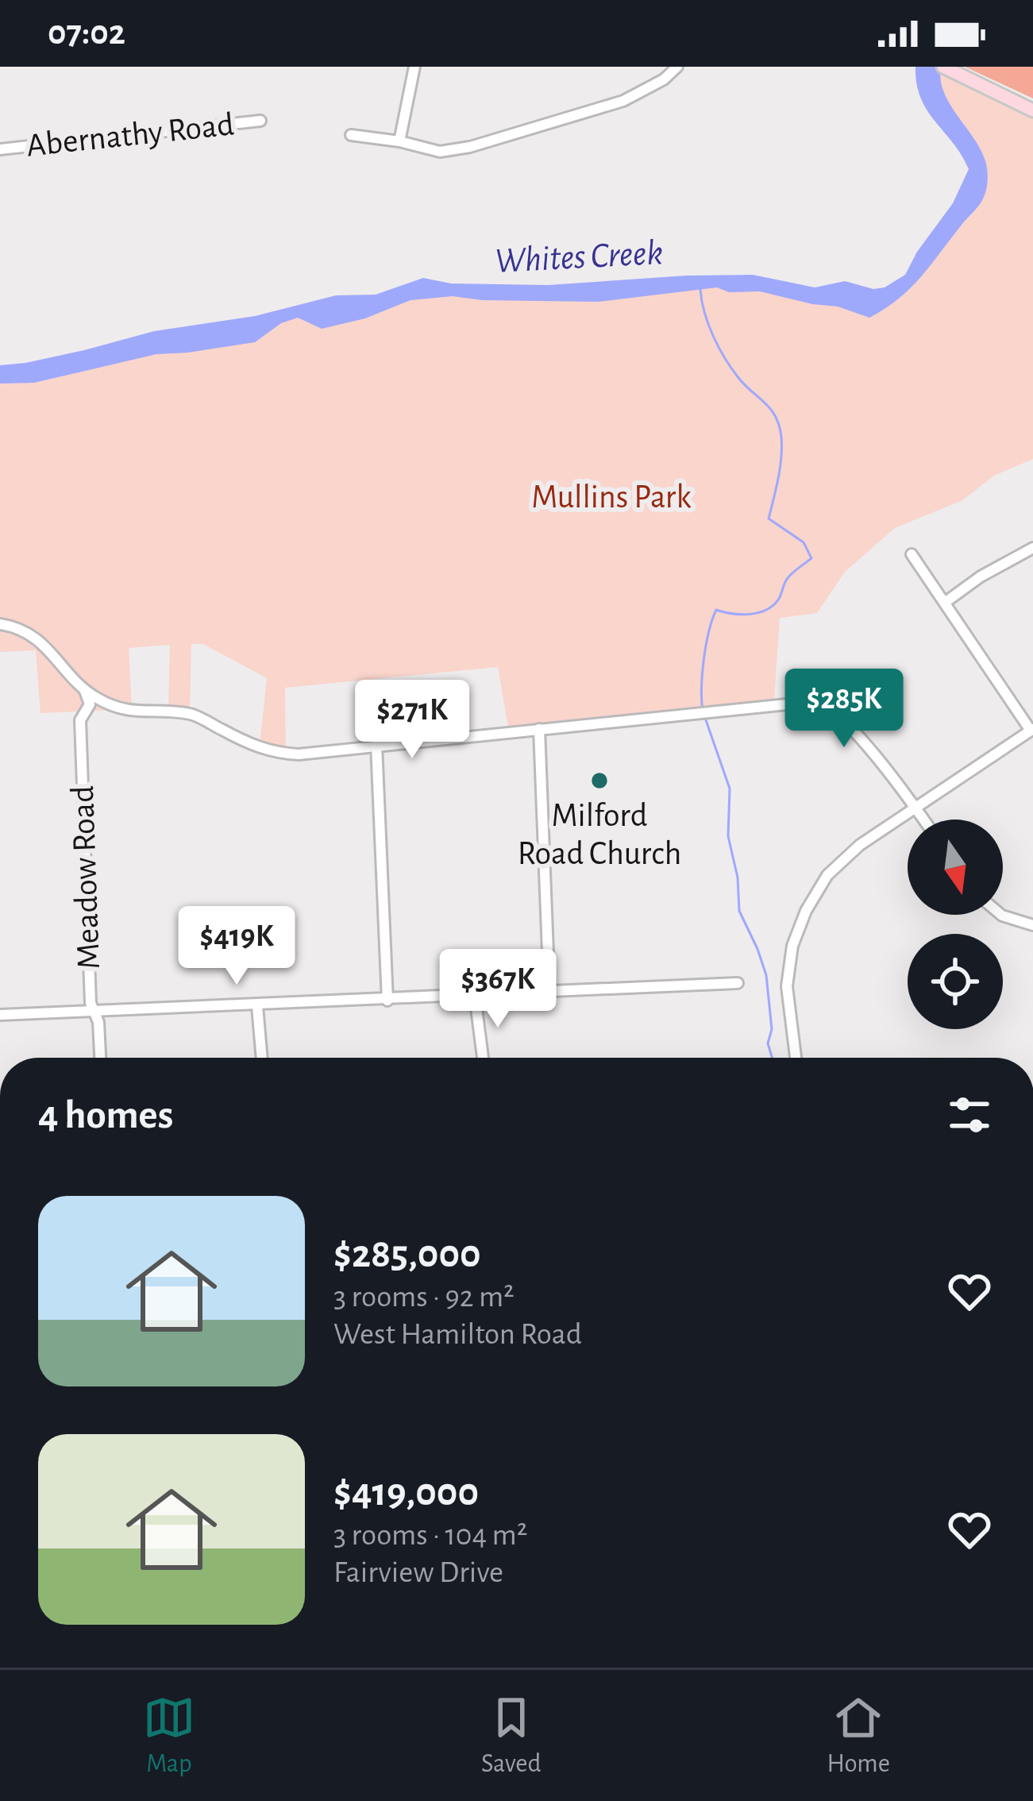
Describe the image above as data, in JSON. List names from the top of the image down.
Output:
{
  "streets": {
    "street": ["Abernathy Road", "Meadow Road"]
  },
  "water": ["Whites Creek"],
  "parks": ["Mullins Park"],
  "places": ["Milford Road Church"],
  "north": "bottom",
  "page": {
    "status": "07:02",
    "price": [
      "$285K",
      "$271K",
      "$419K",
      "$367K"
    ],
    "heading": "4 homes",
    "list": [
      {
        "name": "$285,000",
        "note": "3 rooms · 92 m² · West Hamilton Road"
      },
      {
        "name": "$419,000",
        "note": "3 rooms · 104 m² · Fairview Drive"
      }
    ],
    "tabs": ["Map", "Saved", "Home"]
  }
}
